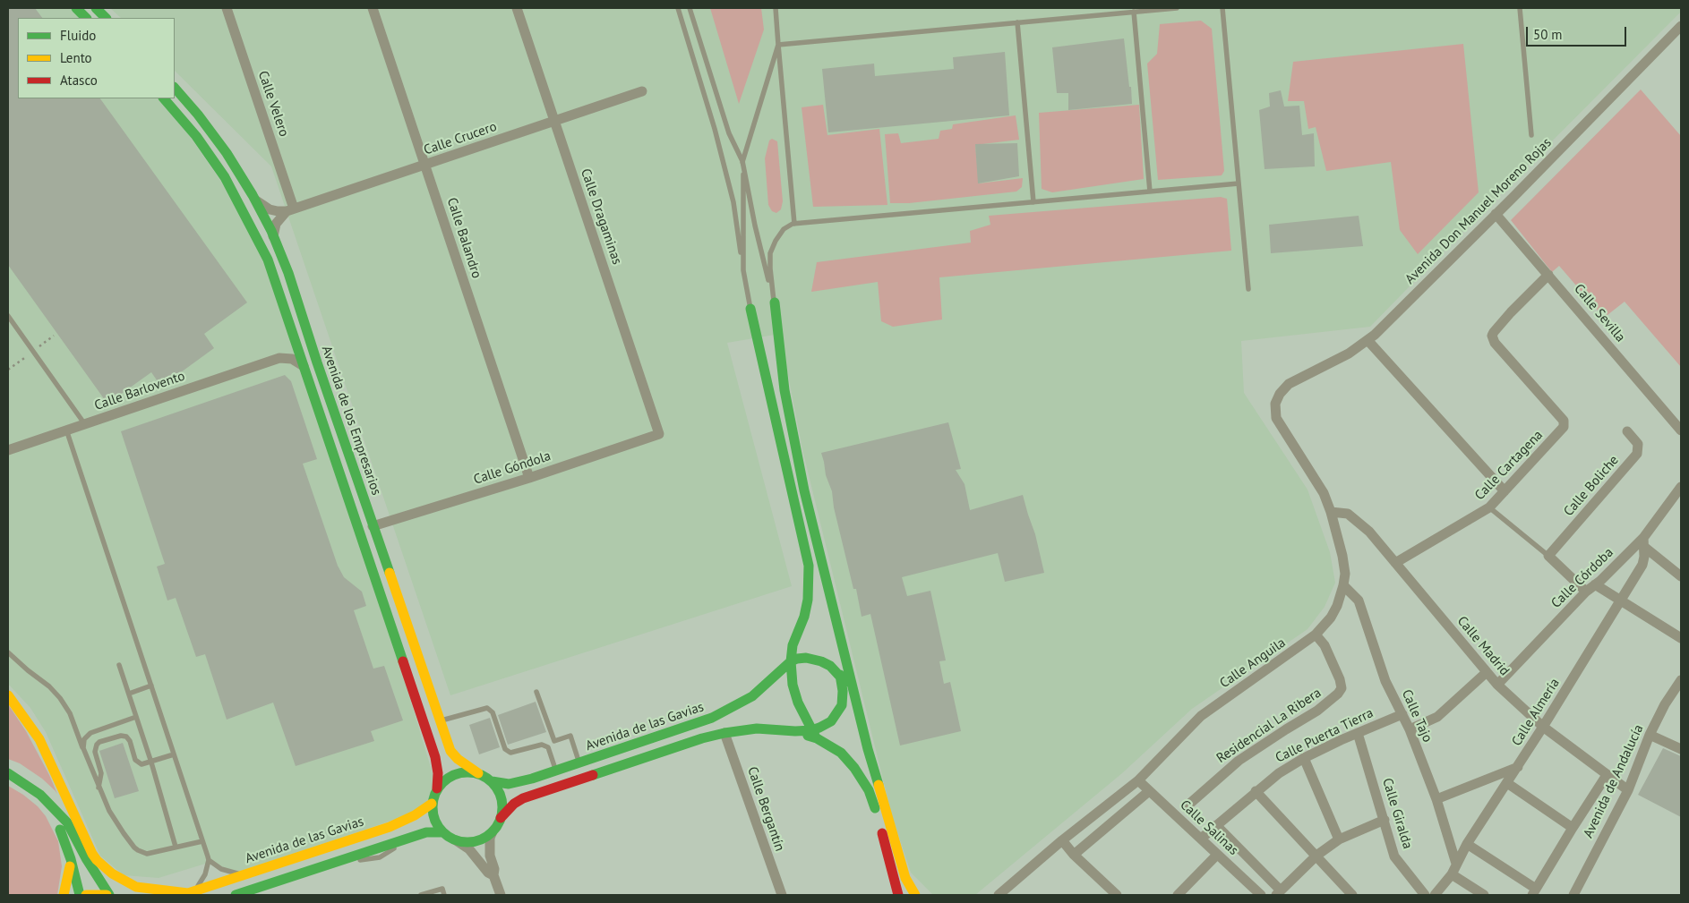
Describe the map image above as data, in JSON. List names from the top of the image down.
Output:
{
  "streets": {
    "main road": ["Avenida de los Empresarios", "Avenida de las Gavias"],
    "street": [
      "Calle Velero",
      "Calle Crucero",
      "Avenida Don Manuel Moreno Rojas",
      "Calle Dragaminas",
      "Calle Balandro",
      "Calle Sevilla",
      "Calle Barlovento",
      "Calle Cartagena",
      "Calle Góndola",
      "Calle Boliche",
      "Calle Córdoba",
      "Calle Madrid",
      "Calle Anguila",
      "Calle Almería",
      "Calle Tajo",
      "Residencial La Ribera",
      "Calle Puerta Tierra",
      "Avenida de Andalucía",
      "Calle Bergantín",
      "Calle Giralda",
      "Calle Salinas"
    ]
  },
  "crossings": [
    ["Calle Velero", "Calle Crucero"],
    ["Calle Crucero", "Calle Dragaminas"],
    ["Calle Crucero", "Calle Balandro"],
    ["Avenida Don Manuel Moreno Rojas", "Calle Sevilla"],
    ["Avenida Don Manuel Moreno Rojas", "Calle Anguila"],
    ["Calle Dragaminas", "Calle Góndola"],
    ["Calle Balandro", "Calle Góndola"],
    ["Calle Sevilla", "Calle Cartagena"],
    ["Avenida de los Empresarios", "Calle Góndola"],
    ["Avenida de los Empresarios", "Avenida de las Gavias"],
    ["Calle Cartagena", "Calle Madrid"],
    ["Calle Córdoba", "Calle Madrid"],
    ["Calle Córdoba", "Calle Almería"],
    ["Calle Madrid", "Calle Anguila"],
    ["Calle Madrid", "Calle Almería"],
    ["Calle Madrid", "Avenida de Andalucía"],
    ["Calle Anguila", "Calle Tajo"],
    ["Calle Anguila", "Residencial La Ribera"],
    ["Calle Anguila", "Calle Salinas"],
    ["Calle Almería", "Calle Tajo"],
    ["Calle Tajo", "Calle Puerta Tierra"],
    ["Calle Puerta Tierra", "Calle Giralda"],
    ["Calle Puerta Tierra", "Calle Salinas"]
  ],
  "legend": ["Fluido", "Lento", "Atasco"],
  "scale_bar": "50 m"
}
